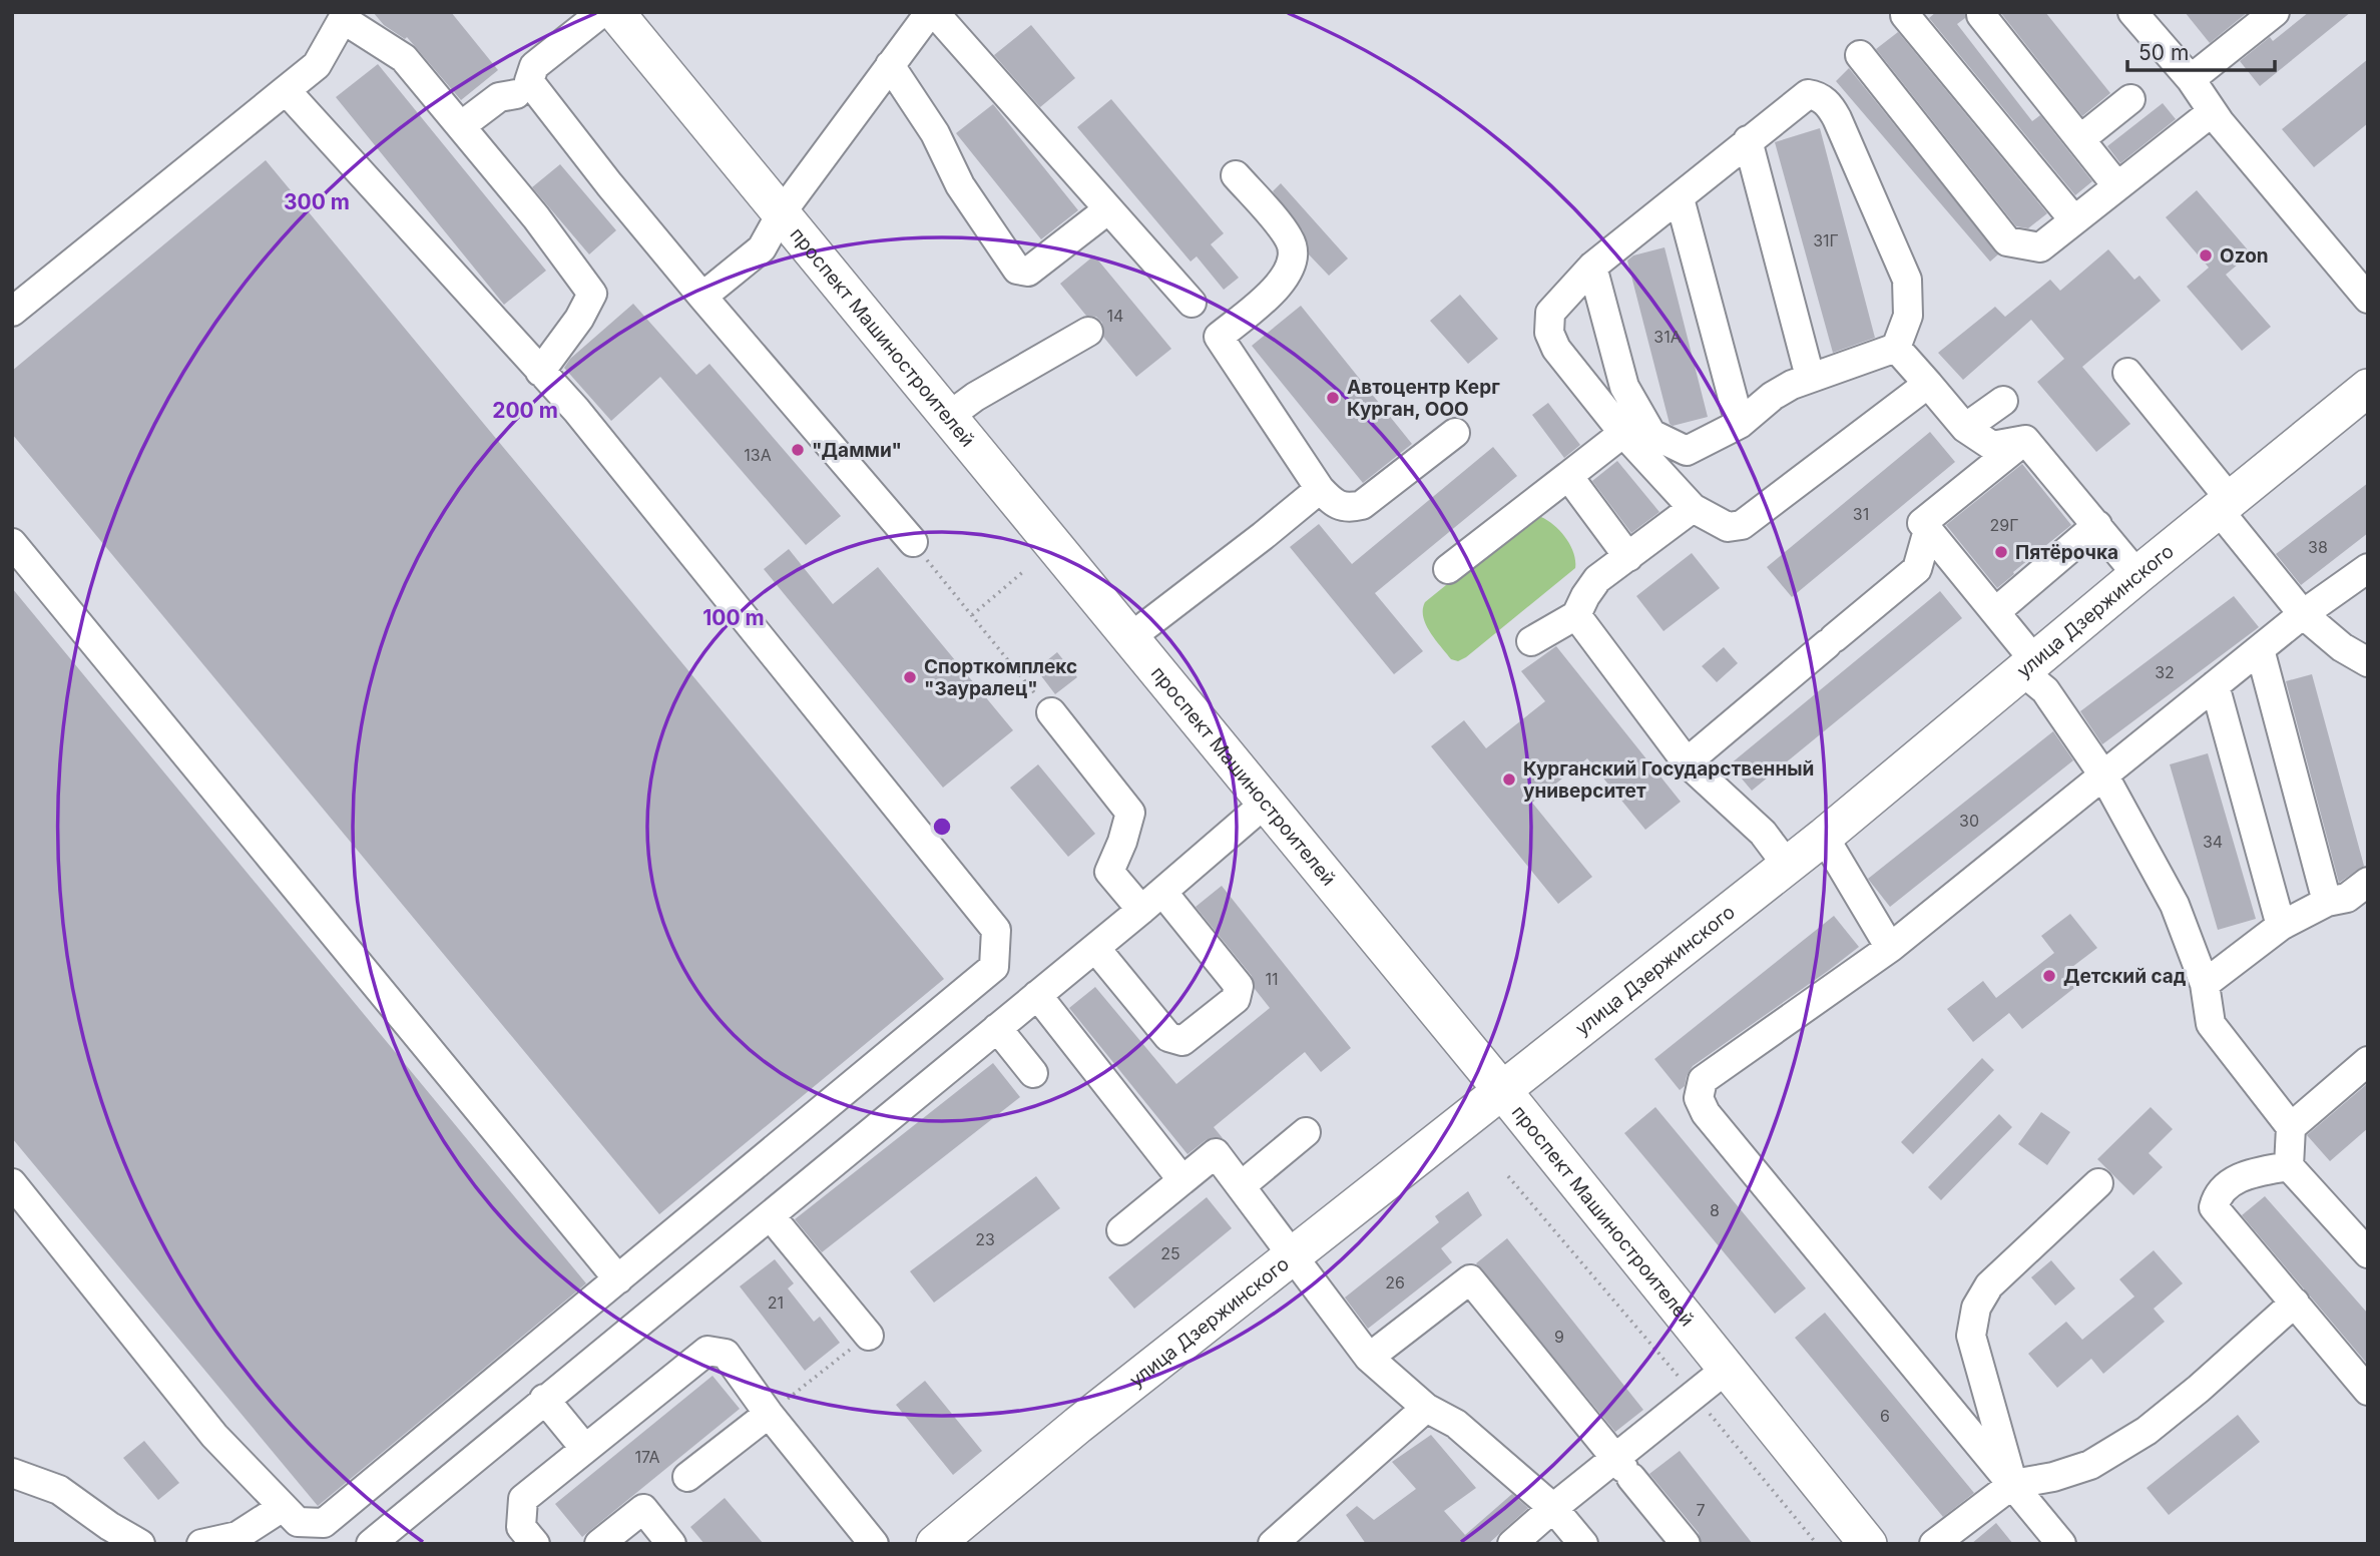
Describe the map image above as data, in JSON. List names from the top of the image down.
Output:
{
  "streets": {
    "main road": ["проспект Машиностроителей", "улица Дзержинского"]
  },
  "crossings": [
    ["проспект Машиностроителей", "улица Дзержинского"]
  ],
  "places": [
    "Ozon",
    "Автоцентр Керг Курган, ООО",
    "\"Дамми\"",
    "Пятёрочка",
    "Спорткомплекс \"Зауралец\"",
    "Курганский Государственный университет",
    "Детский сад"
  ],
  "house_numbers": [
    "31Г",
    "14",
    "31А",
    "13А",
    "31",
    "29Г",
    "38",
    "32",
    "30",
    "34",
    "11",
    "8",
    "23",
    "25",
    "26",
    "21",
    "9",
    "6",
    "17А",
    "7"
  ],
  "scale_bar": "50 m",
  "rings": ["300 m", "200 m", "100 m"]
}
